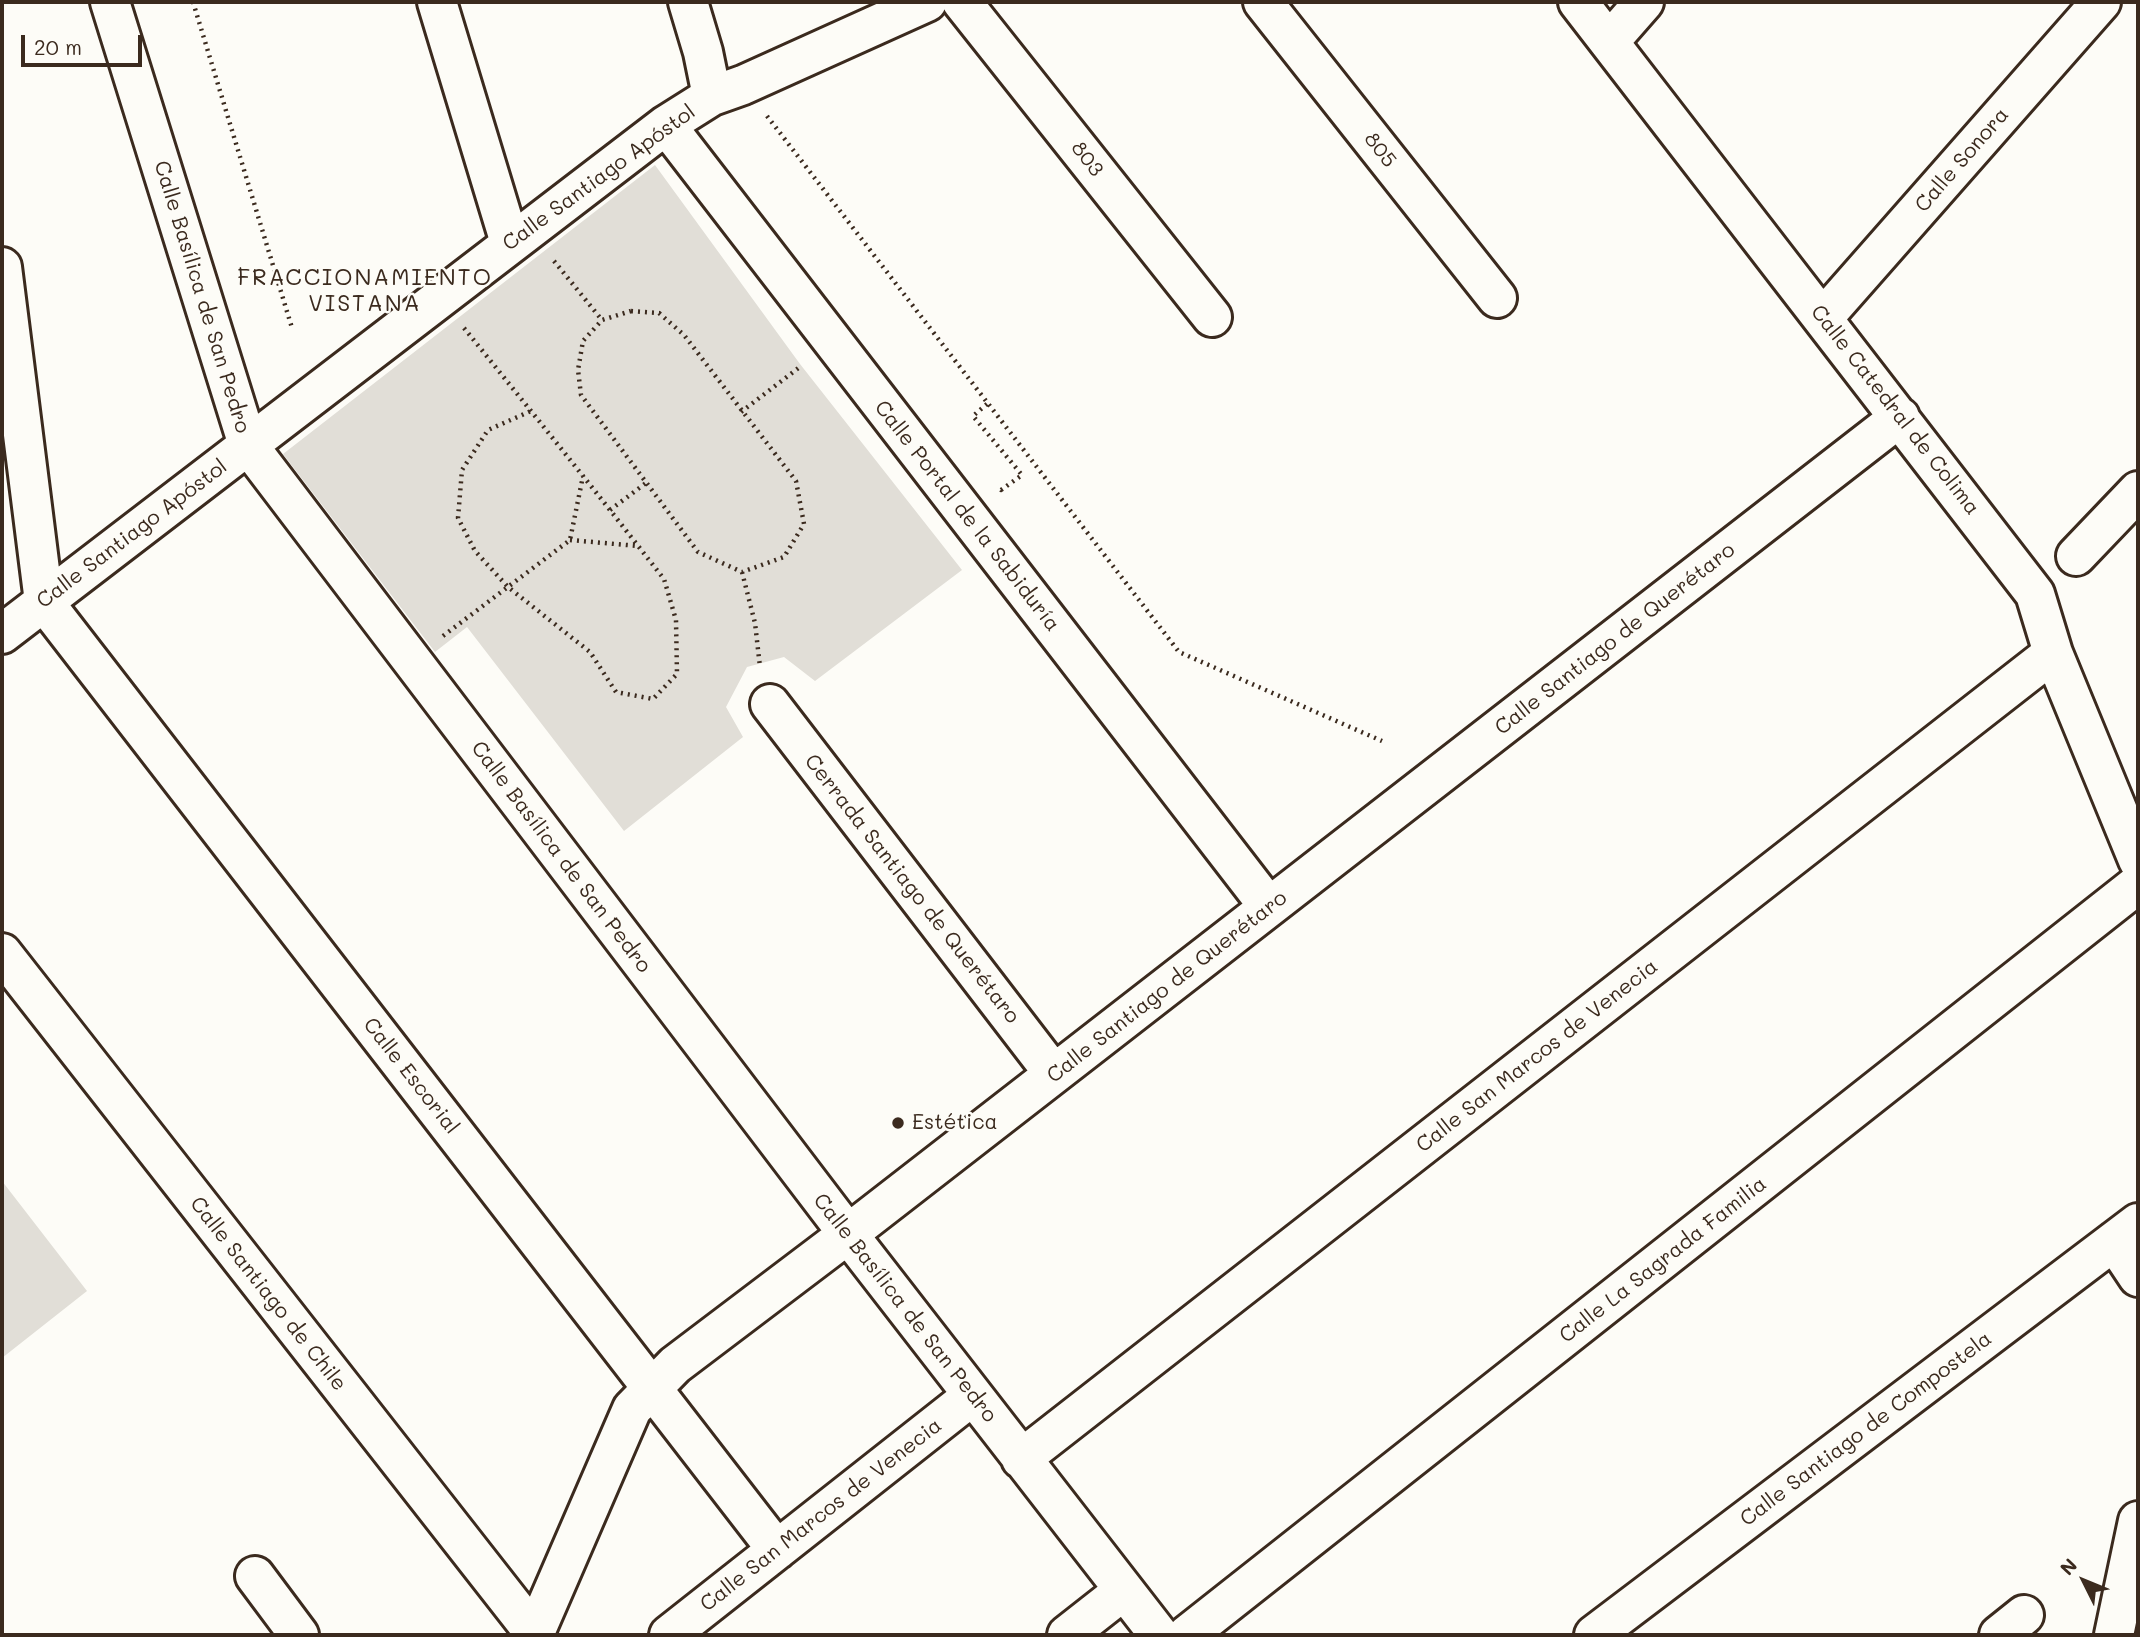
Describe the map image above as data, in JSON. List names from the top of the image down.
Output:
{
  "streets": {
    "street": [
      "805",
      "803",
      "Calle Sonora",
      "Calle Santiago Apóstol",
      "Calle Basílica de San Pedro",
      "Calle Catedral de Colima",
      "Calle Portal de la Sabiduría",
      "Calle Santiago de Querétaro",
      "Cerrada Santiago de Querétaro",
      "Calle San Marcos de Venecia",
      "Calle Escorial",
      "Calle La Sagrada Familia",
      "Calle Santiago de Chile",
      "Calle Santiago de Compostela"
    ]
  },
  "crossings": [
    ["Calle Sonora", "Calle Catedral de Colima"],
    ["Calle Santiago Apóstol", "Calle Basílica de San Pedro"],
    ["Calle Santiago Apóstol", "Calle Portal de la Sabiduría"],
    ["Calle Santiago Apóstol", "Calle Escorial"],
    ["Calle Basílica de San Pedro", "Calle Santiago de Querétaro"],
    ["Calle Basílica de San Pedro", "Calle San Marcos de Venecia"],
    ["Calle Catedral de Colima", "Calle Santiago de Querétaro"],
    ["Calle Catedral de Colima", "Calle San Marcos de Venecia"],
    ["Calle Portal de la Sabiduría", "Calle Santiago de Querétaro"],
    ["Calle Santiago de Querétaro", "Cerrada Santiago de Querétaro"],
    ["Calle Santiago de Querétaro", "Calle Escorial"],
    ["Calle Santiago de Querétaro", "Calle Santiago de Chile"],
    ["Calle San Marcos de Venecia", "Calle Escorial"]
  ],
  "districts": ["FRACCIONAMIENTO VISTANA"],
  "places": ["Estética"],
  "scale_bar": "20 m",
  "north": "top left"
}
